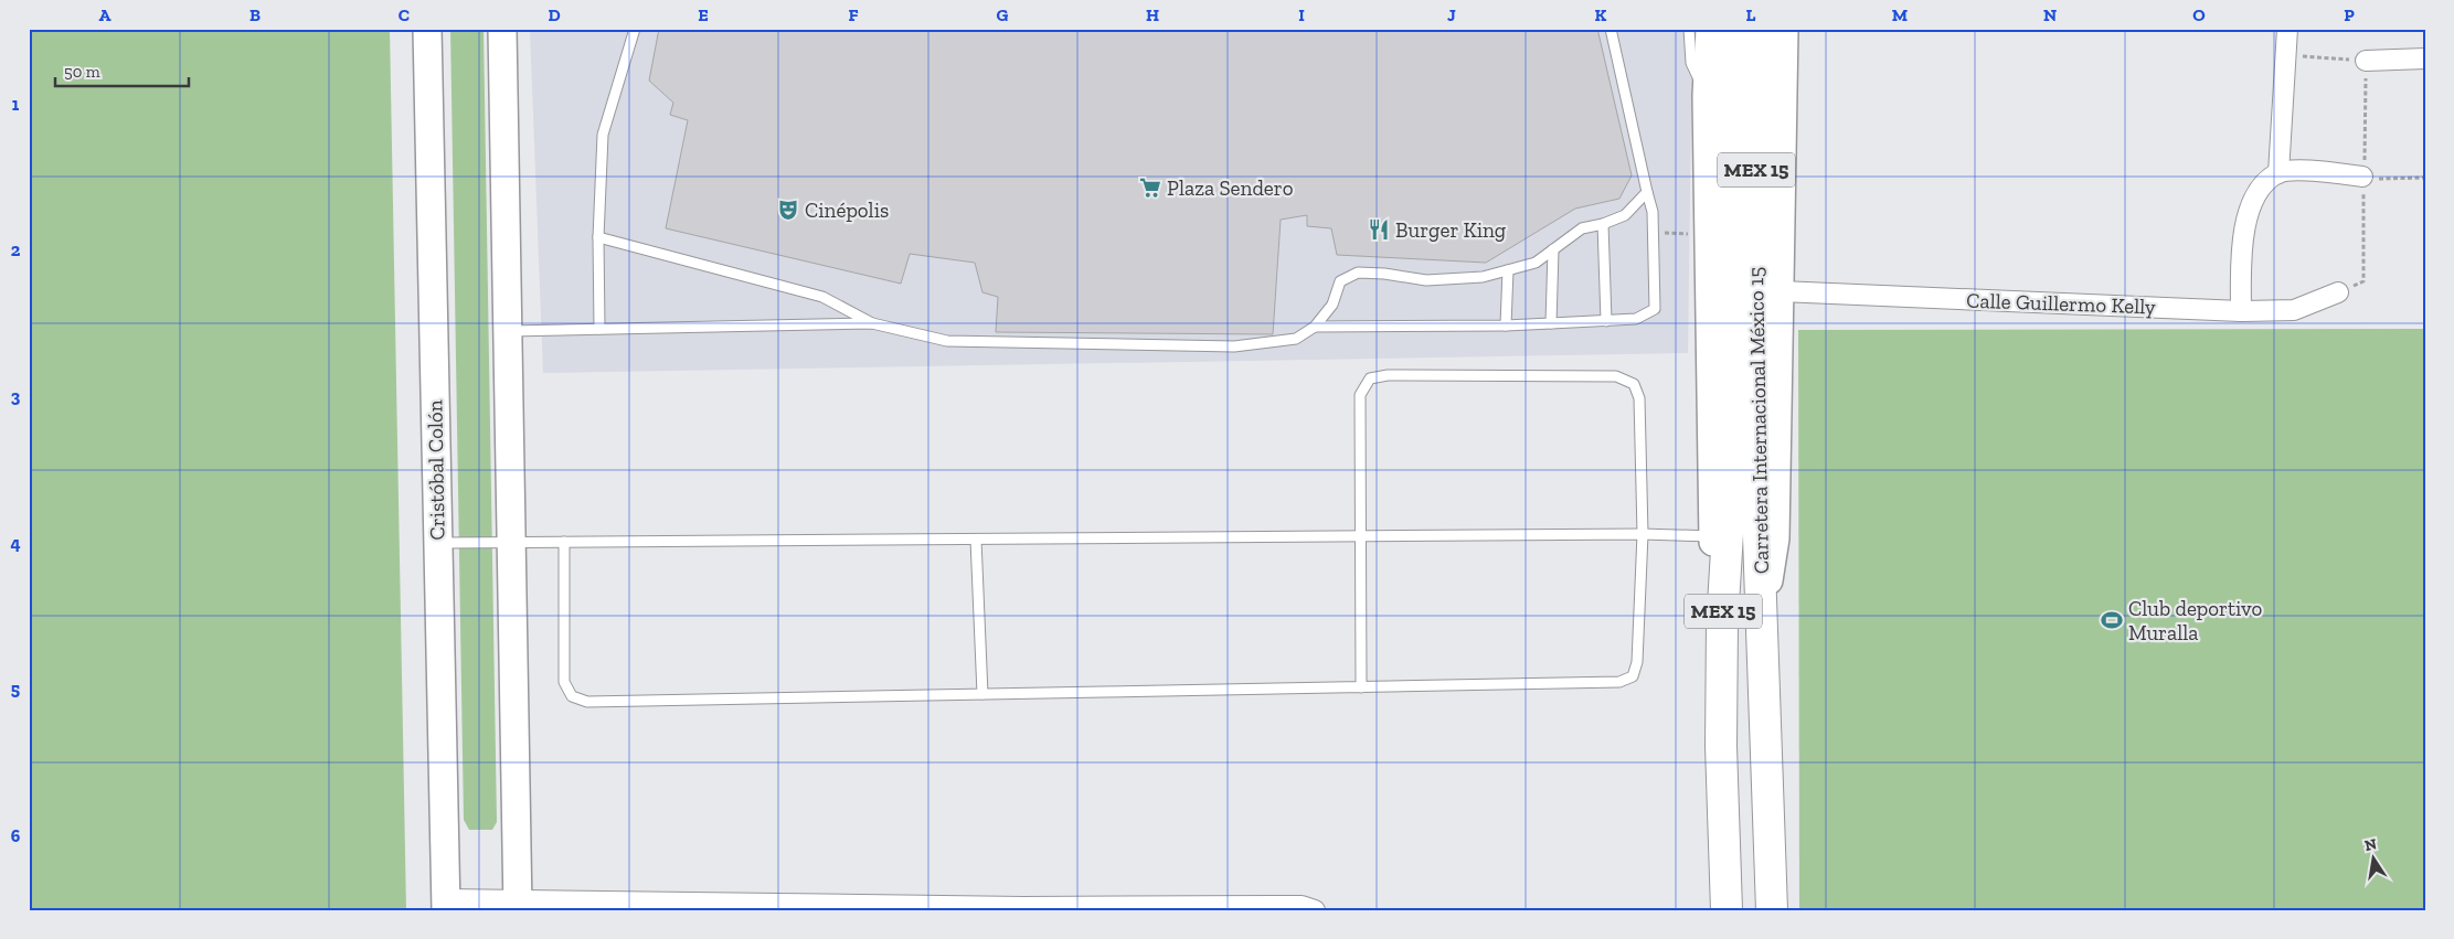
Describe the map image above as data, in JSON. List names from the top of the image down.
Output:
{
  "streets": {
    "highway": ["MEX 15", "Carretera Internacional México 15"],
    "street": ["Calle Guillermo Kelly", "Cristóbal Colón"]
  },
  "places": {
    "supermarket": ["Plaza Sendero"],
    "theatre": ["Cinépolis"],
    "restaurant": ["Burger King"],
    "sports": ["Club deportivo Muralla"]
  },
  "scale_bar": "50 m",
  "north": "top",
  "grid": {
    "columns": [
      "A",
      "B",
      "C",
      "D",
      "E",
      "F",
      "G",
      "H",
      "I",
      "J",
      "K",
      "L",
      "M",
      "N",
      "O",
      "P"
    ],
    "rows": [
      "1",
      "2",
      "3",
      "4",
      "5",
      "6"
    ]
  }
}
